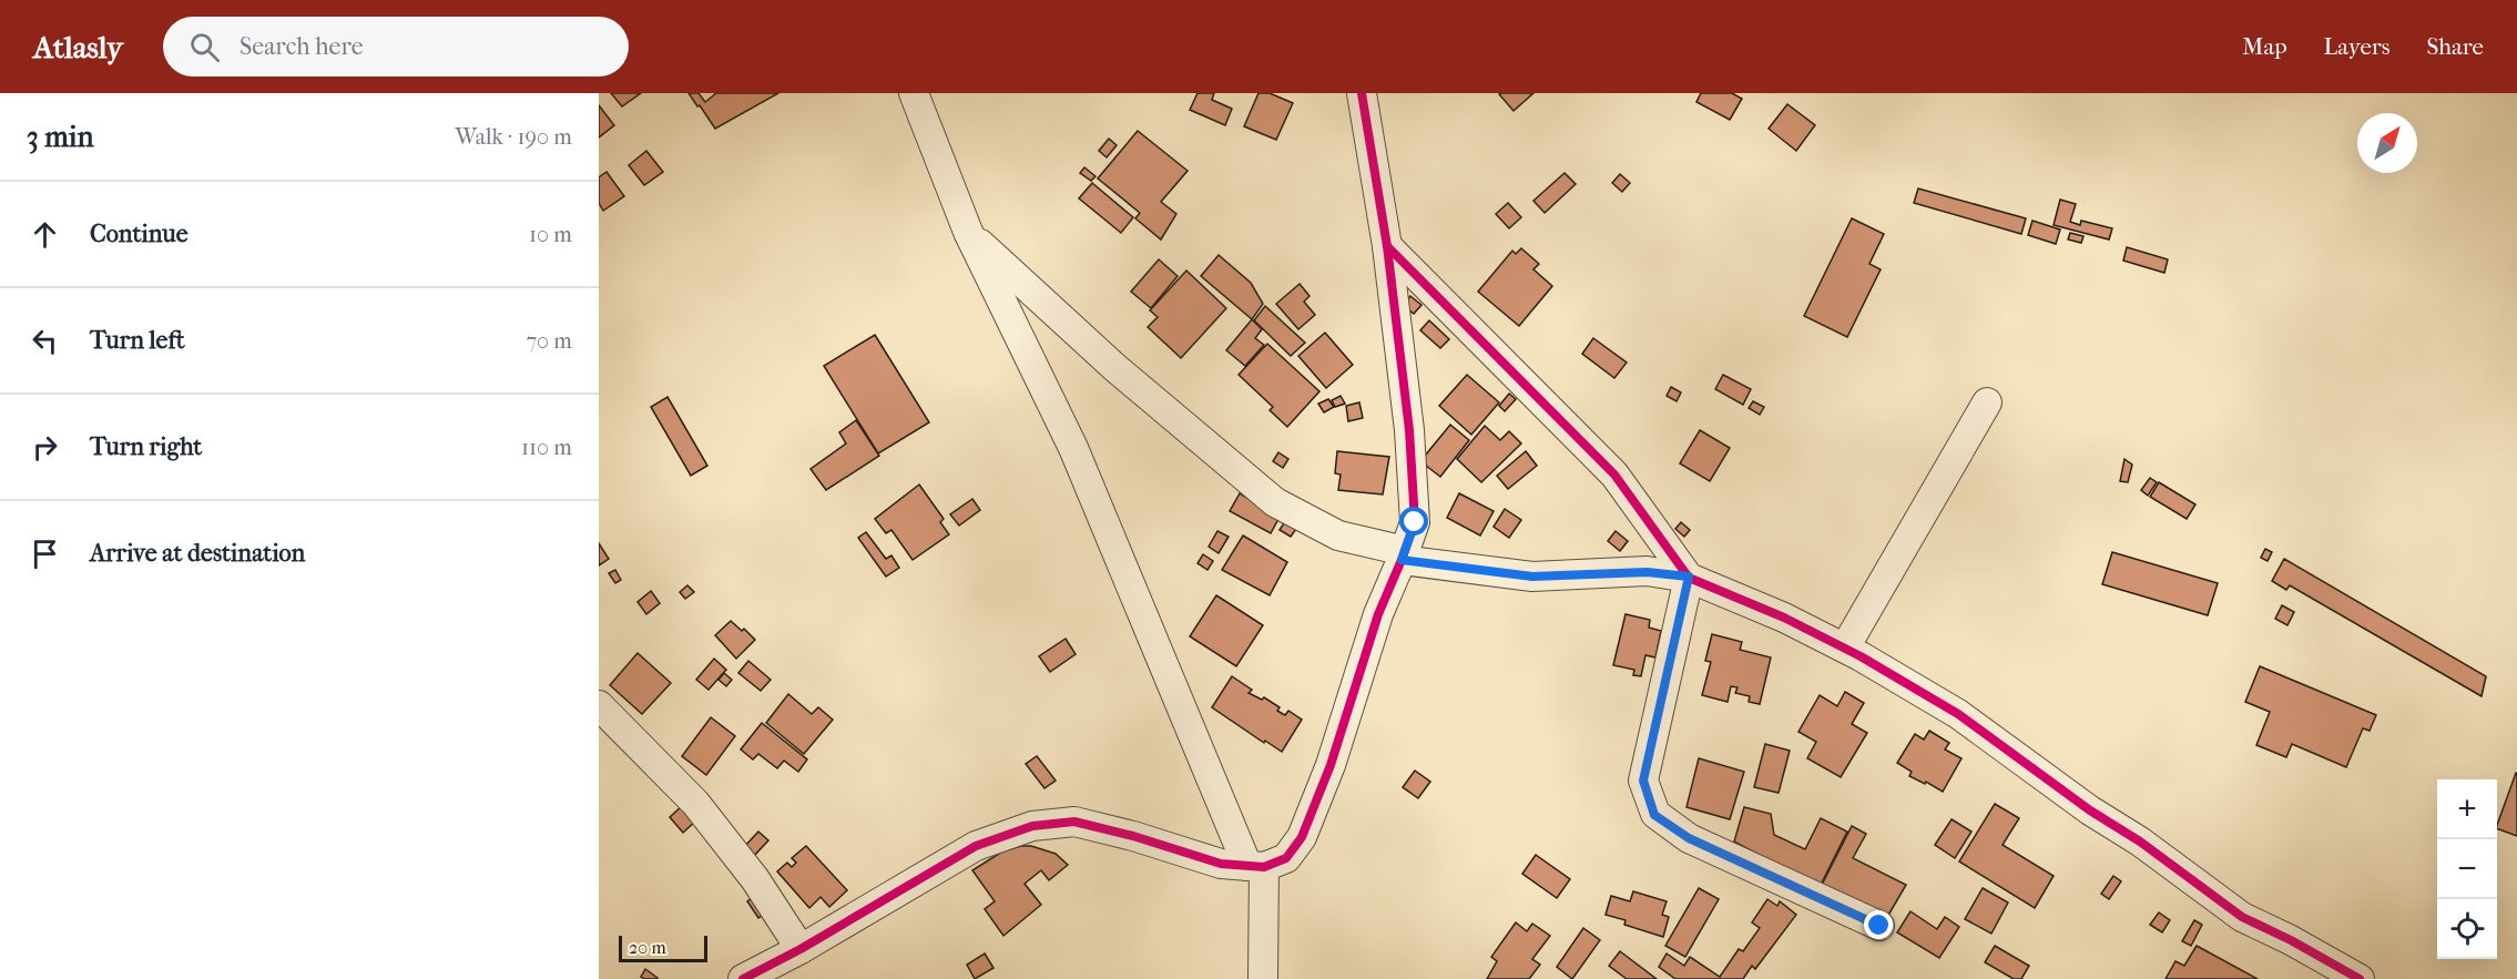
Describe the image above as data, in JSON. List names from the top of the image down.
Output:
{
  "scale_bar": "20 m",
  "north": "top right",
  "page": {
    "header": "Atlasly",
    "search": "Search here",
    "nav": ["Map", "Layers", "Share"],
    "heading": ["3 min", "Walk · 190 m"],
    "list": [
      ["Continue", "10 m"],
      ["Turn left", "70 m"],
      ["Turn right", "110 m"],
      "Arrive at destination"
    ],
    "map_buttons": ["+", "−"],
    "scale": "20 m"
  }
}
